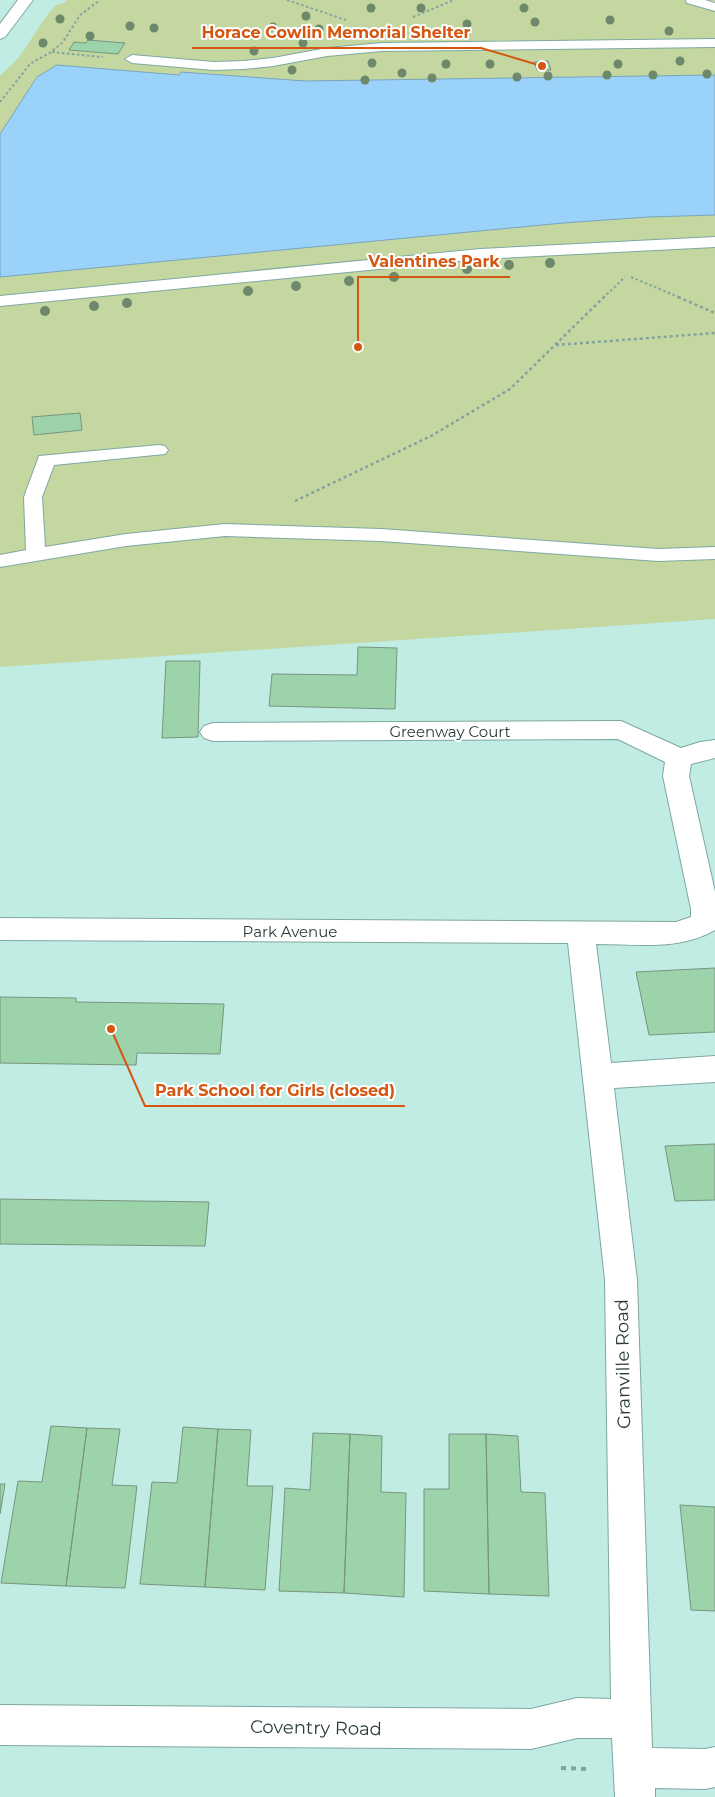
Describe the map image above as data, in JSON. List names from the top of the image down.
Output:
{
  "streets": {
    "street": [
      "Greenway Court",
      "Park Avenue",
      "Granville Road",
      "Coventry Road"
    ]
  },
  "crossings": [
    ["Greenway Court", "Park Avenue"],
    ["Park Avenue", "Granville Road"],
    ["Granville Road", "Coventry Road"]
  ],
  "places": ["Horace Cowlin Memorial Shelter", "Valentines Park", "Park School for Girls (closed)"]
}
